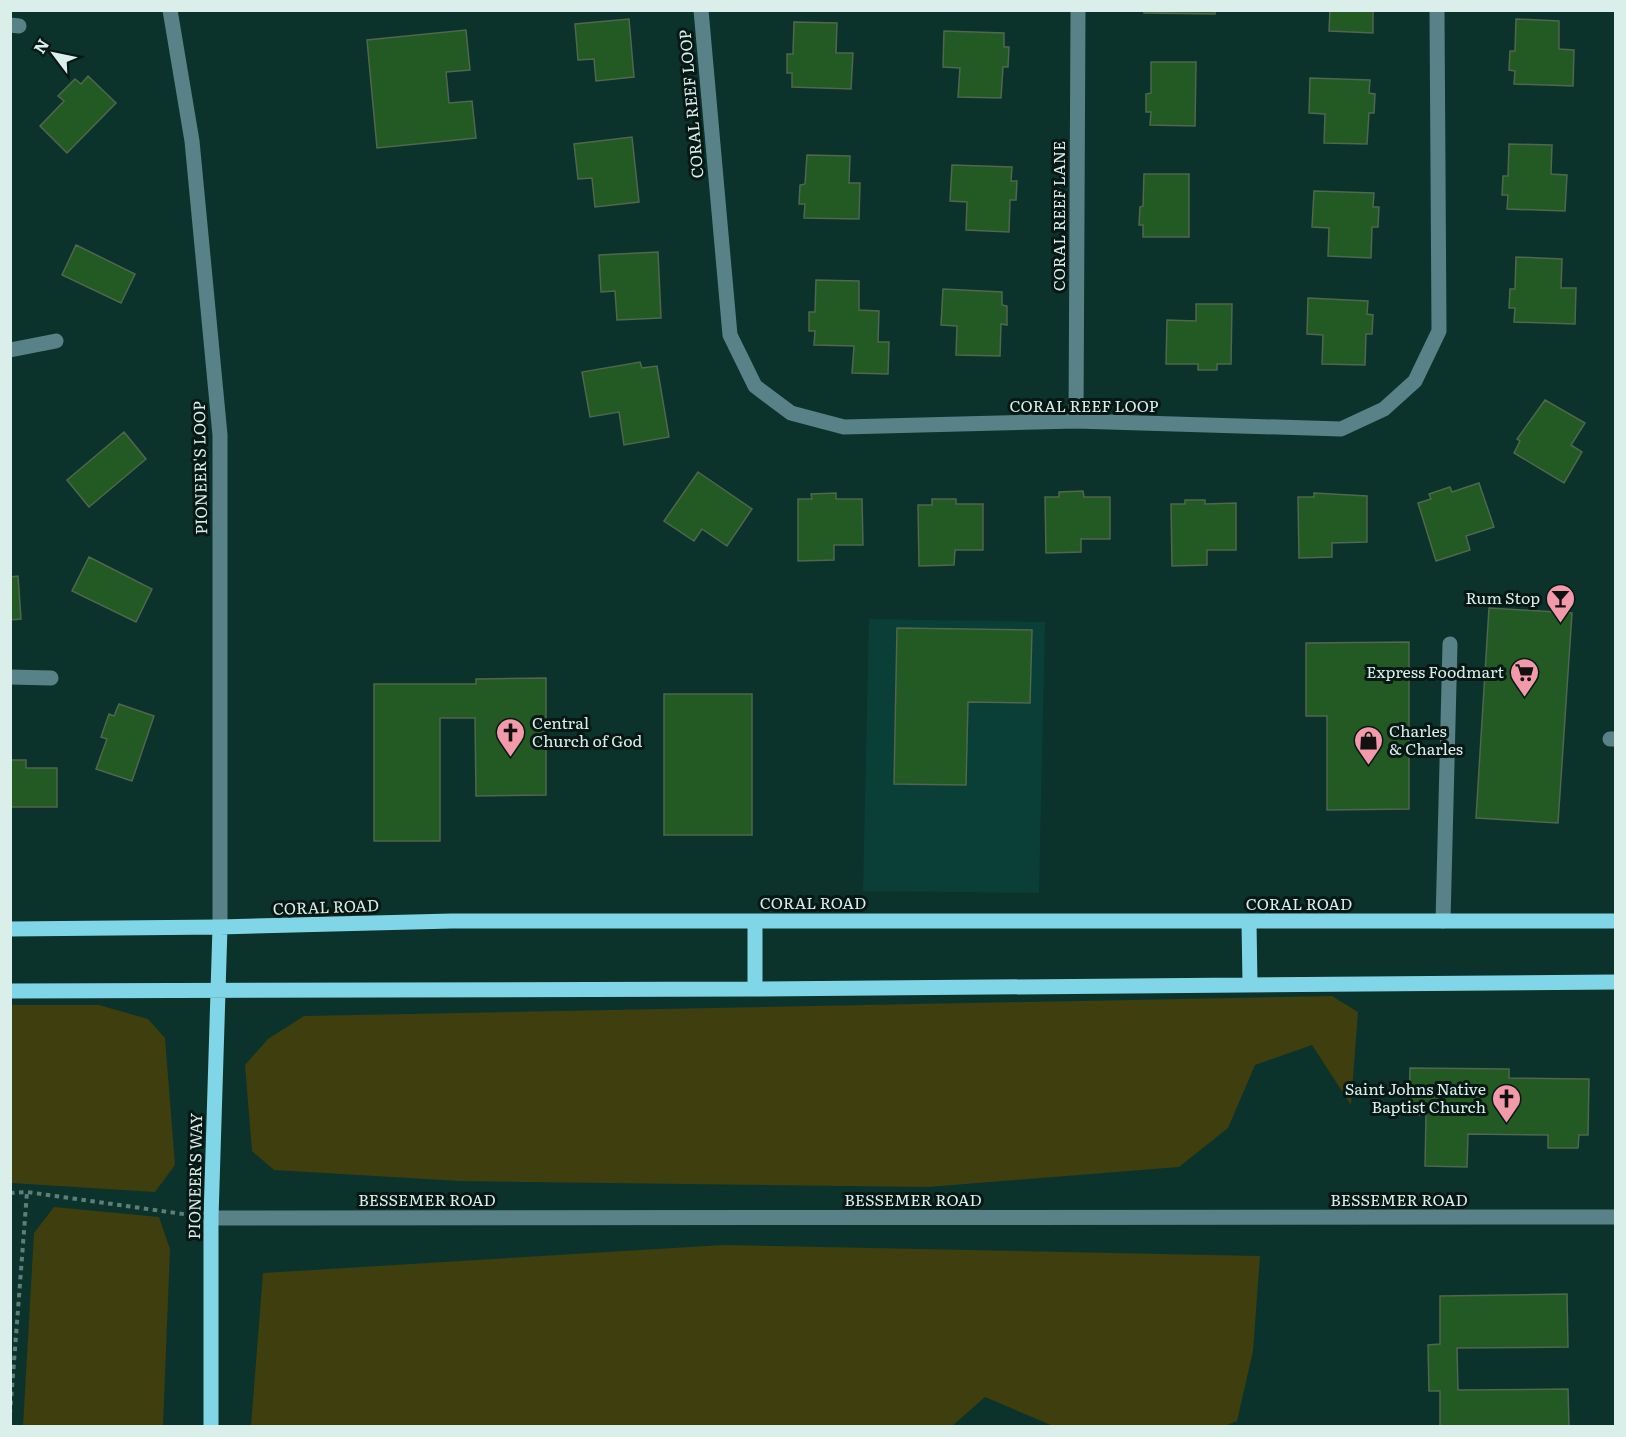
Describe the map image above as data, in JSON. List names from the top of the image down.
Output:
{
  "streets": {
    "main road": ["CORAL ROAD", "PIONEER'S WAY"],
    "street": [
      "CORAL REEF LOOP",
      "CORAL REEF LANE",
      "PIONEER'S LOOP",
      "BESSEMER ROAD"
    ]
  },
  "crossings": [
    ["CORAL REEF LOOP", "CORAL REEF LANE"],
    ["PIONEER'S LOOP", "CORAL ROAD"],
    ["PIONEER'S LOOP", "PIONEER'S WAY"],
    ["CORAL ROAD", "PIONEER'S WAY"],
    ["PIONEER'S WAY", "BESSEMER ROAD"]
  ],
  "places": {
    "bar": ["Rum Stop"],
    "supermarket": ["Express Foodmart"],
    "church": ["Central Church of God", "Saint Johns Native Baptist Church"],
    "shop": ["Charles & Charles"]
  },
  "north": "top left"
}
